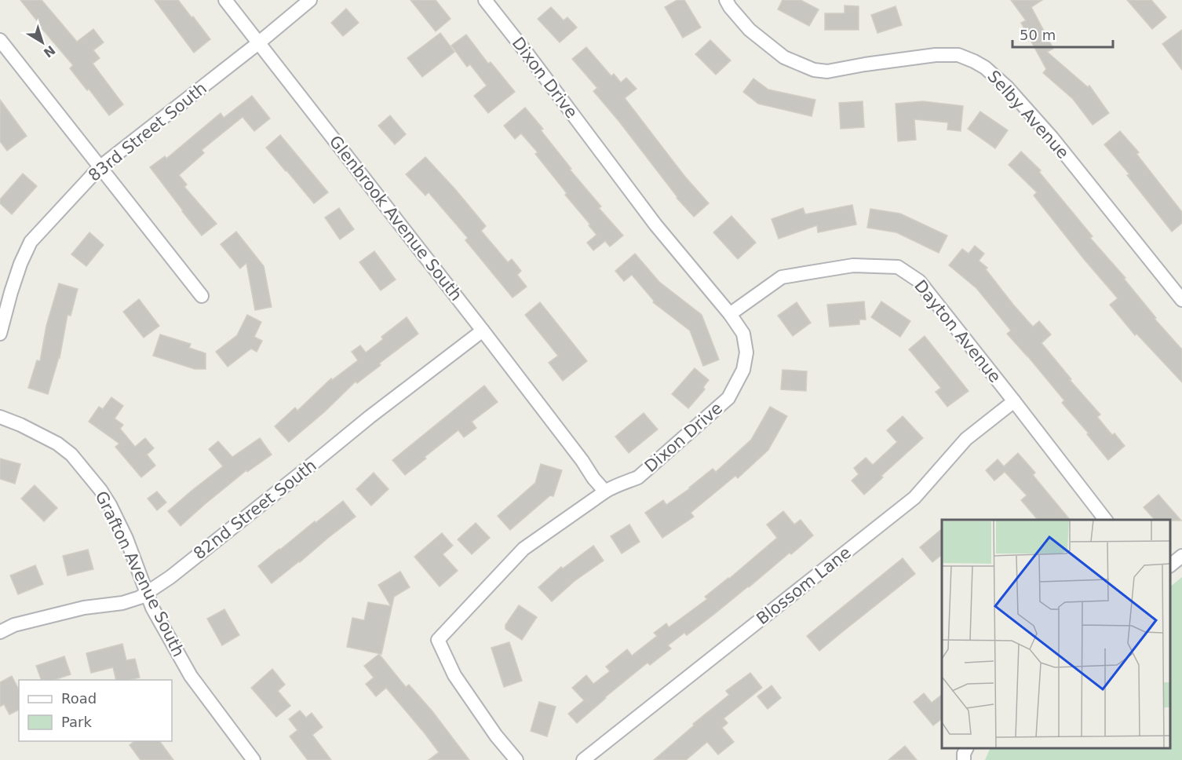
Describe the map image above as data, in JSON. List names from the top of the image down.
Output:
{
  "streets": {
    "street": [
      "Dixon Drive",
      "Selby Avenue",
      "83rd Street South",
      "Glenbrook Avenue South",
      "Dayton Avenue",
      "82nd Street South",
      "Grafton Avenue South",
      "Blossom Lane"
    ]
  },
  "crossings": [
    ["Dixon Drive", "Glenbrook Avenue South"],
    ["Dixon Drive", "Dayton Avenue"],
    ["83rd Street South", "Glenbrook Avenue South"],
    ["Glenbrook Avenue South", "82nd Street South"],
    ["Dayton Avenue", "Blossom Lane"],
    ["82nd Street South", "Grafton Avenue South"]
  ],
  "legend": ["Road", "Park"],
  "scale_bar": "50 m",
  "north": "bottom right"
}
